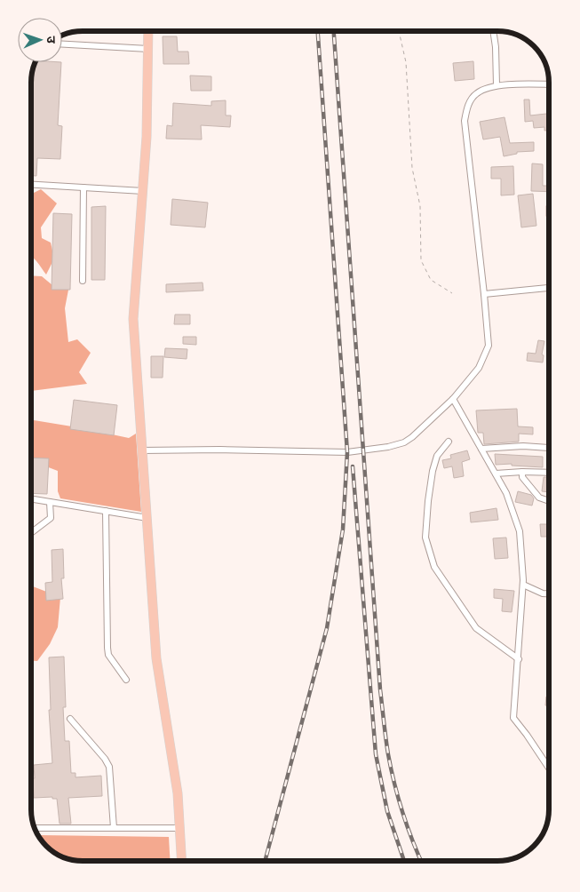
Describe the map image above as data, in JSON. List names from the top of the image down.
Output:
{
  "north": "right"
}
